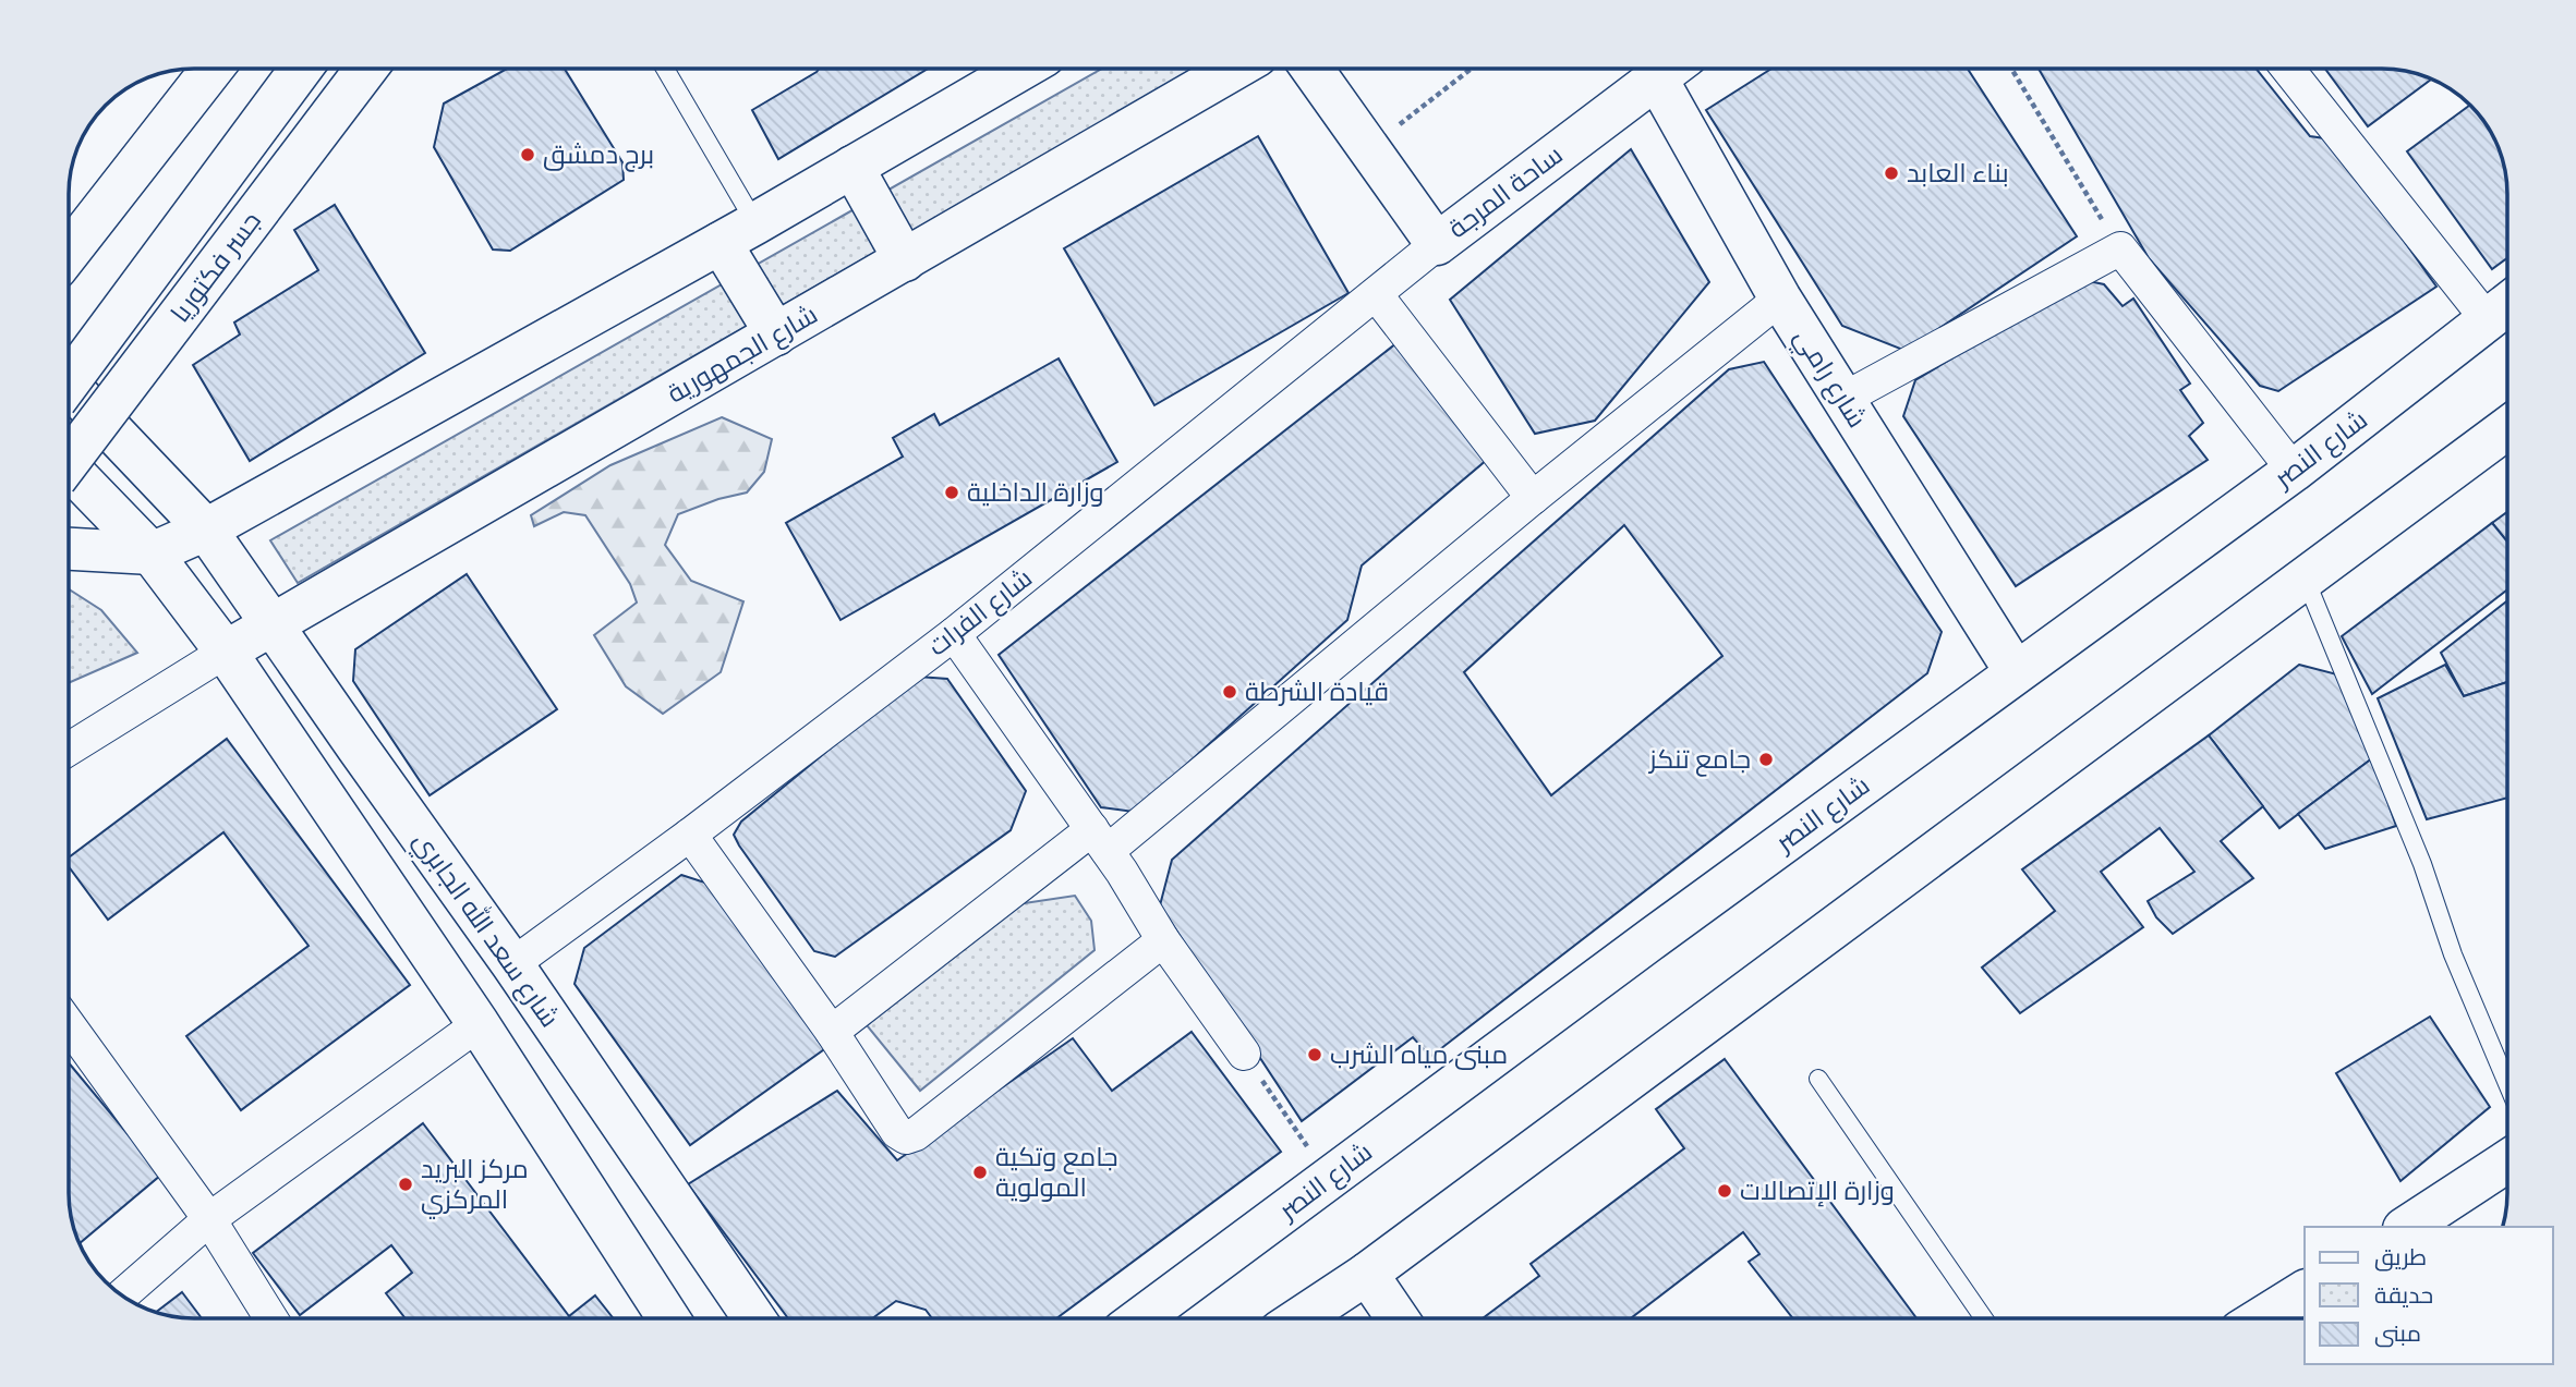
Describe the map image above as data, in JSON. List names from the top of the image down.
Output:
{
  "streets": {
    "main road": [
      "ساحة المرجة",
      "جسر فكتوريا",
      "شارع الجمهورية",
      "شارع رامي",
      "شارع النصر",
      "شارع سعد الله الجابري"
    ],
    "street": ["شارع الفرات"]
  },
  "crossings": [
    ["ساحة المرجة", "شارع الفرات"],
    ["شارع الجمهورية", "شارع سعد الله الجابري"],
    ["شارع رامي", "شارع النصر"],
    ["شارع الفرات", "شارع سعد الله الجابري"]
  ],
  "places": [
    "برج دمشق",
    "بناء العابد",
    "وزارة الداخلية",
    "قيادة الشرطة",
    "جامع تنكز",
    "مبنى مياه الشرب",
    "جامع وتكية المولوية",
    "مركز البريد المركزي",
    "وزارة الإتصالات"
  ],
  "legend": ["طريق", "حديقة", "مبنى"]
}
